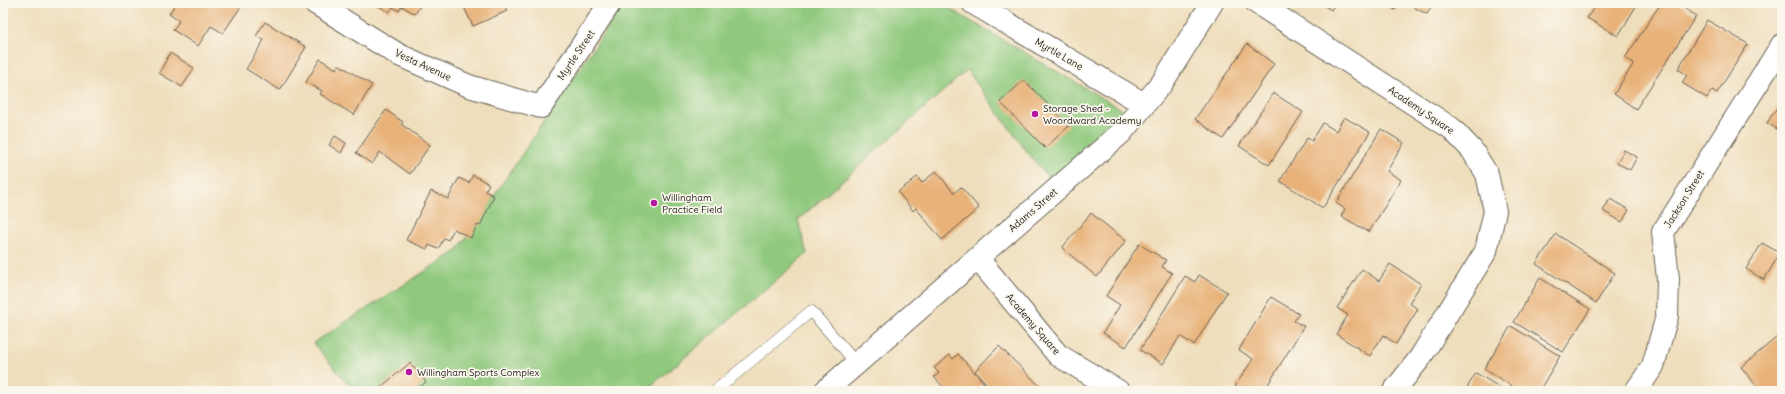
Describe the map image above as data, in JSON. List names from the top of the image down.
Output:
{
  "streets": {
    "street": [
      "Myrtle Lane",
      "Myrtle Street",
      "Vesta Avenue",
      "Academy Square",
      "Jackson Street",
      "Adams Street"
    ]
  },
  "crossings": [
    ["Myrtle Lane", "Adams Street"],
    ["Myrtle Street", "Vesta Avenue"],
    ["Academy Square", "Adams Street"]
  ],
  "places": ["Storage Shed - Woordward Academy", "Willingham Practice Field", "Willingham Sports Complex"]
}
